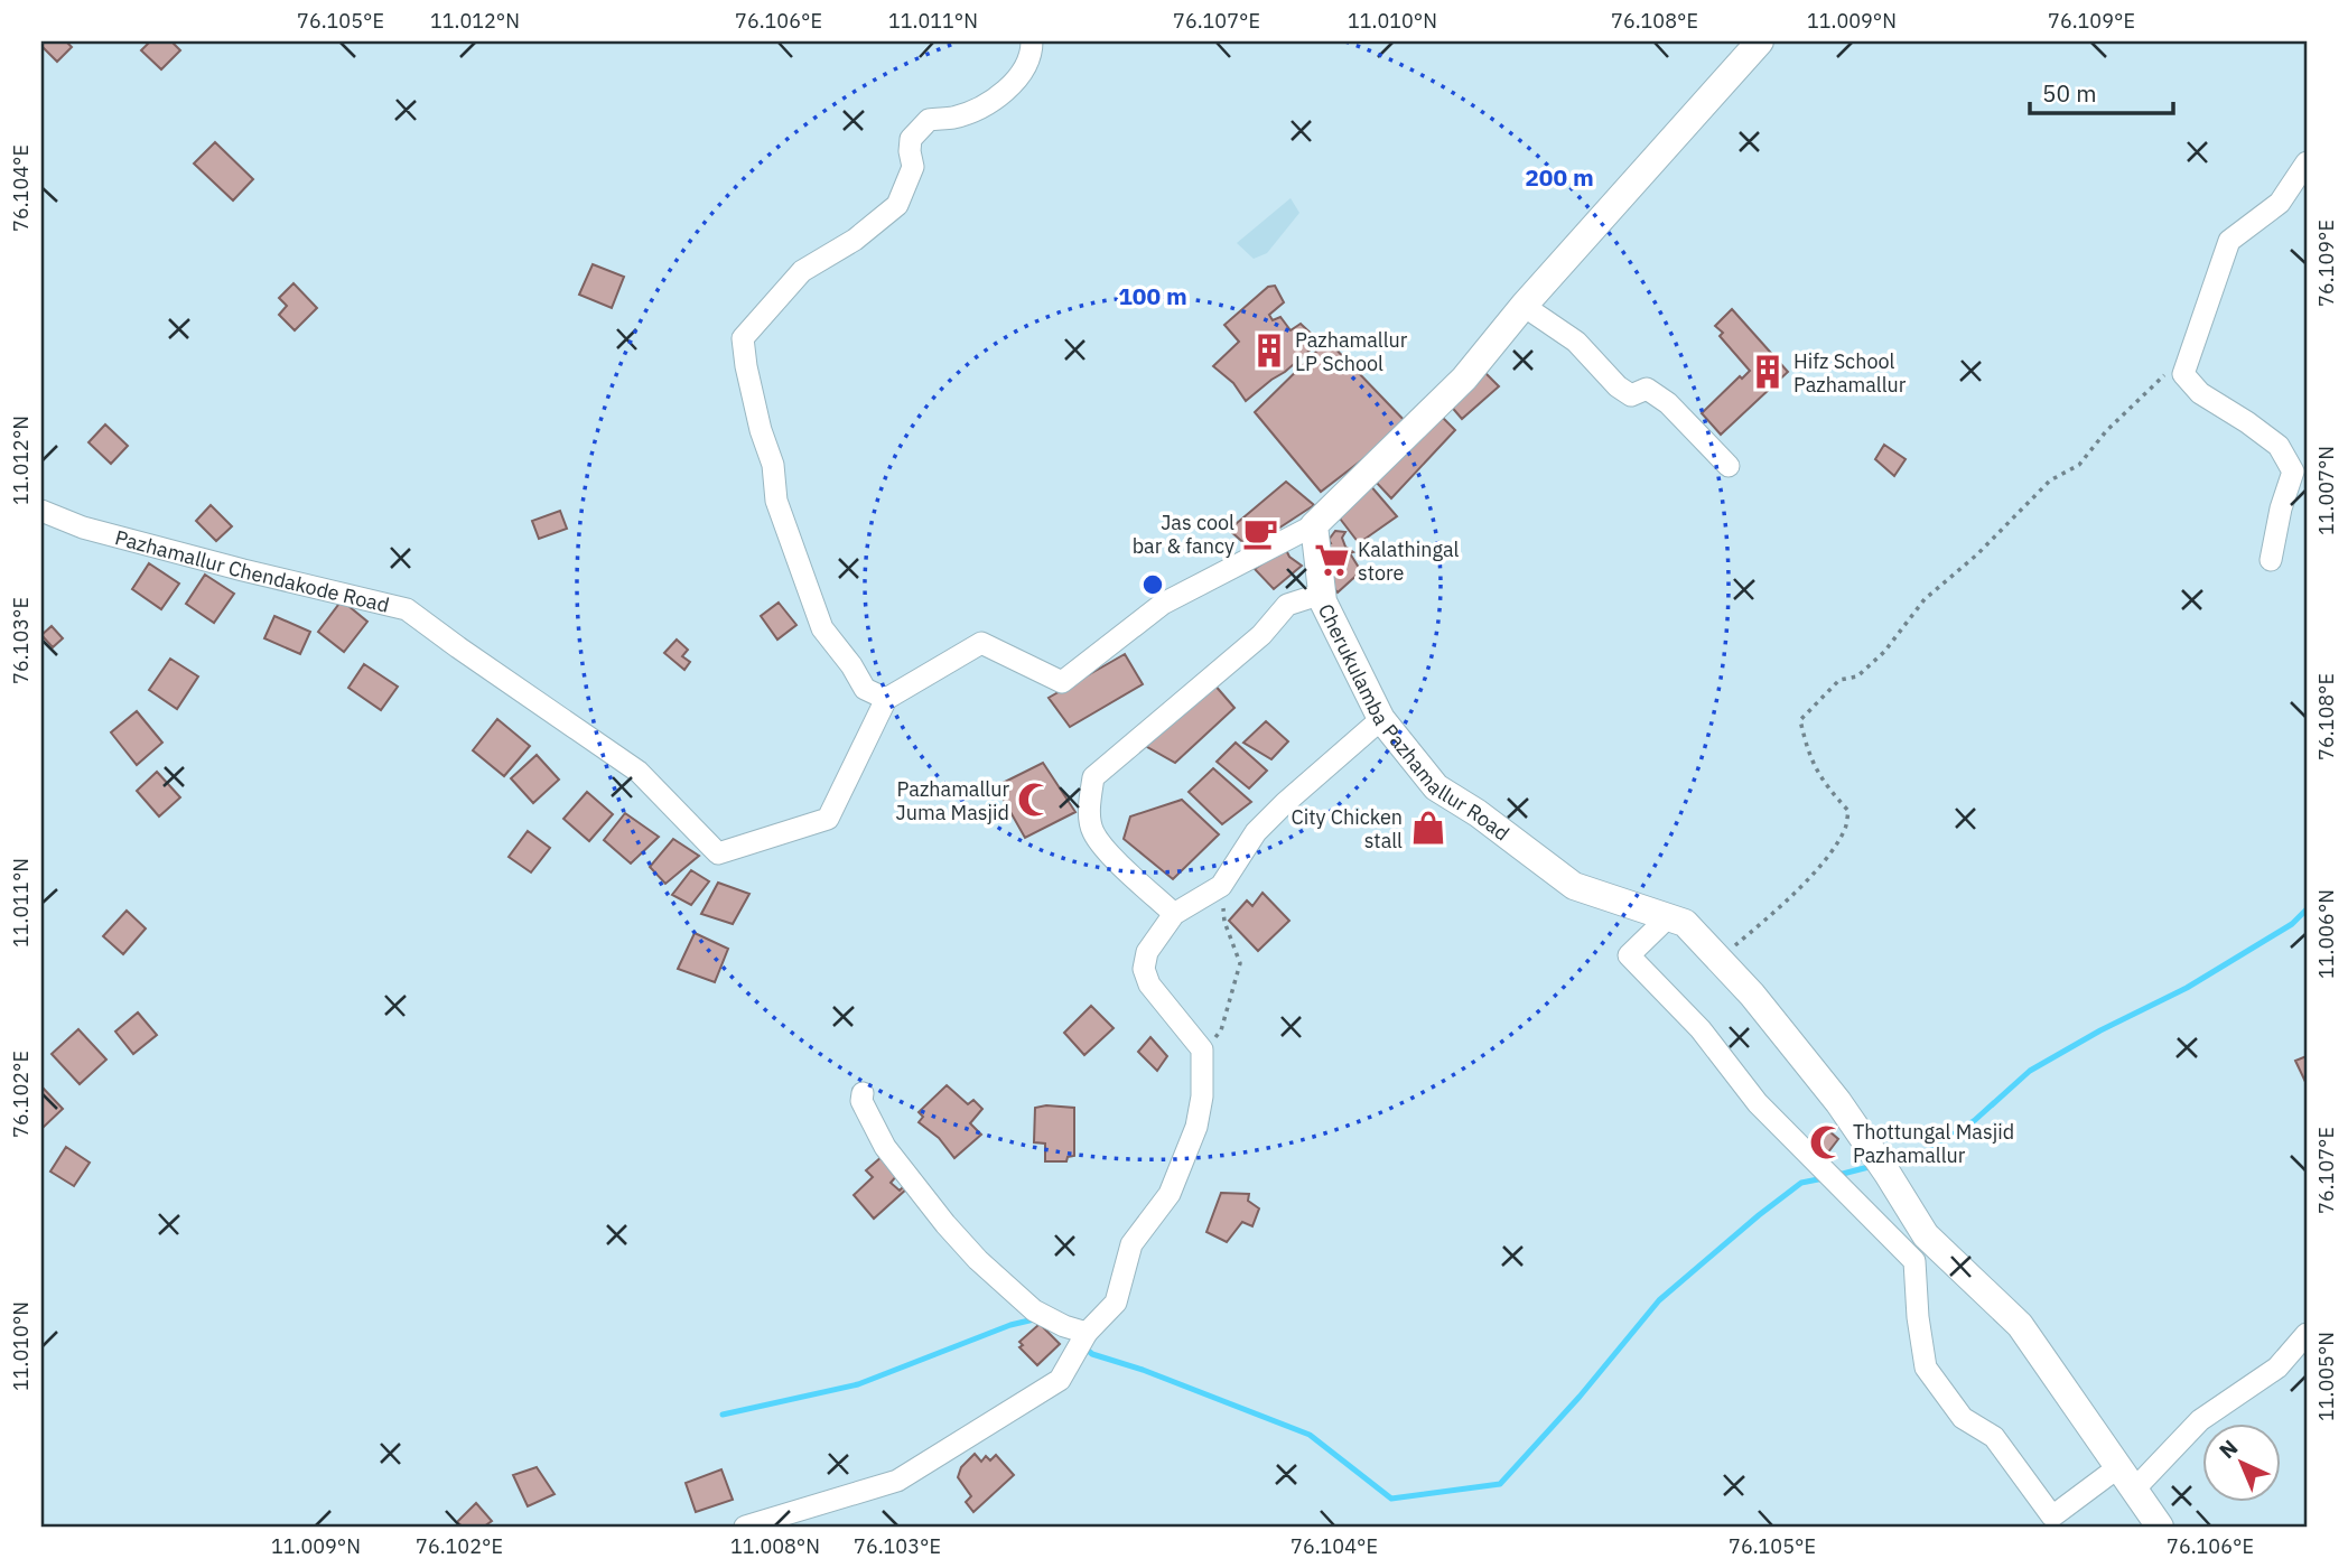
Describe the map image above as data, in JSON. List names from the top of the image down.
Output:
{
  "streets": {
    "street": ["Pazhamallur Chendakode Road", "Cherukulamba Pazhamallur Road"]
  },
  "places": {
    "building": ["Pazhamallur LP School", "Hifz School Pazhamallur"],
    "cafe": ["Jas cool bar & fancy"],
    "supermarket": ["Kalathingal store"],
    "mosque": ["Pazhamallur Juma Masjid", "Thottungal Masjid Pazhamallur"],
    "shop": ["City Chicken stall"]
  },
  "scale_bar": "50 m",
  "north": "top left",
  "coordinates": [
    "76.105°E",
    "11.012°N",
    "76.106°E",
    "11.011°N",
    "76.107°E",
    "11.010°N",
    "76.108°E",
    "11.009°N",
    "76.109°E",
    "76.104°E",
    "11.007°N",
    "76.103°E",
    "11.006°N",
    "76.102°E",
    "11.005°N",
    "11.008°N"
  ],
  "rings": ["200 m", "100 m"]
}
